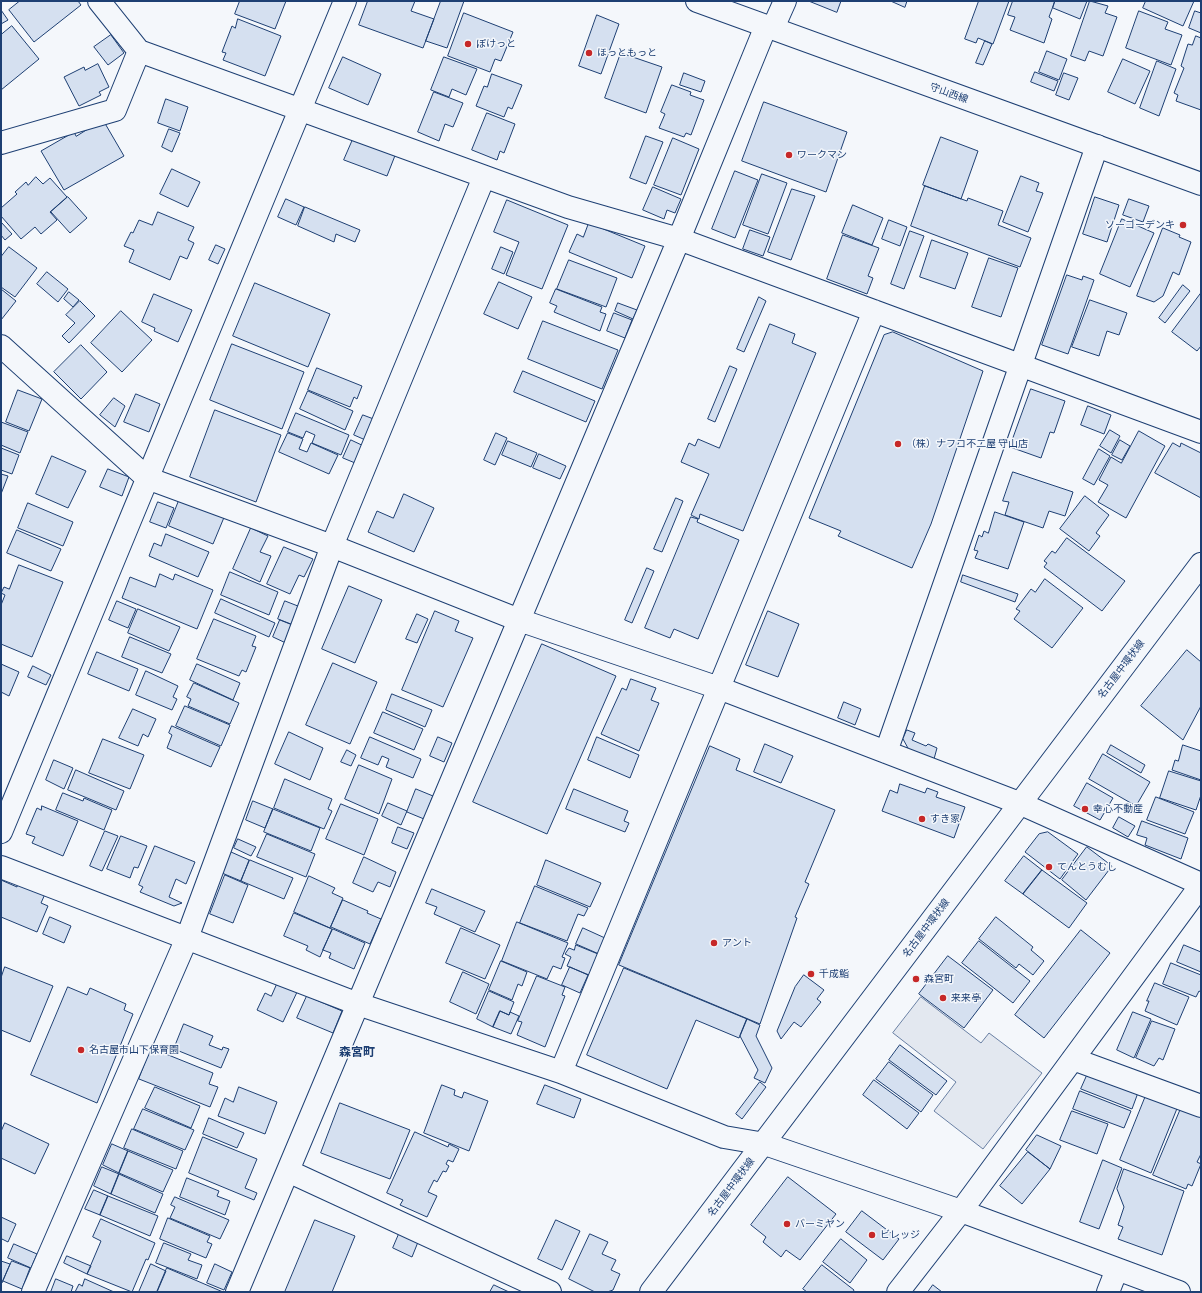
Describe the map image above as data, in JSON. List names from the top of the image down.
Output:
{
  "streets": {
    "street": ["守山西線", "名古屋中環状線"]
  },
  "districts": ["森宮町"],
  "places": [
    "ぽけっと",
    "ほっともっと",
    "ワークマン",
    "ソーゴーデンキ",
    "（株）ナフコ不二屋 守山店",
    "幸心不動産",
    "すき家",
    "てんとうむし",
    "アント",
    "千成鮨",
    "森宮町",
    "来来亭",
    "名古屋市山下保育園",
    "バーミヤン",
    "ビレッジ"
  ]
}
